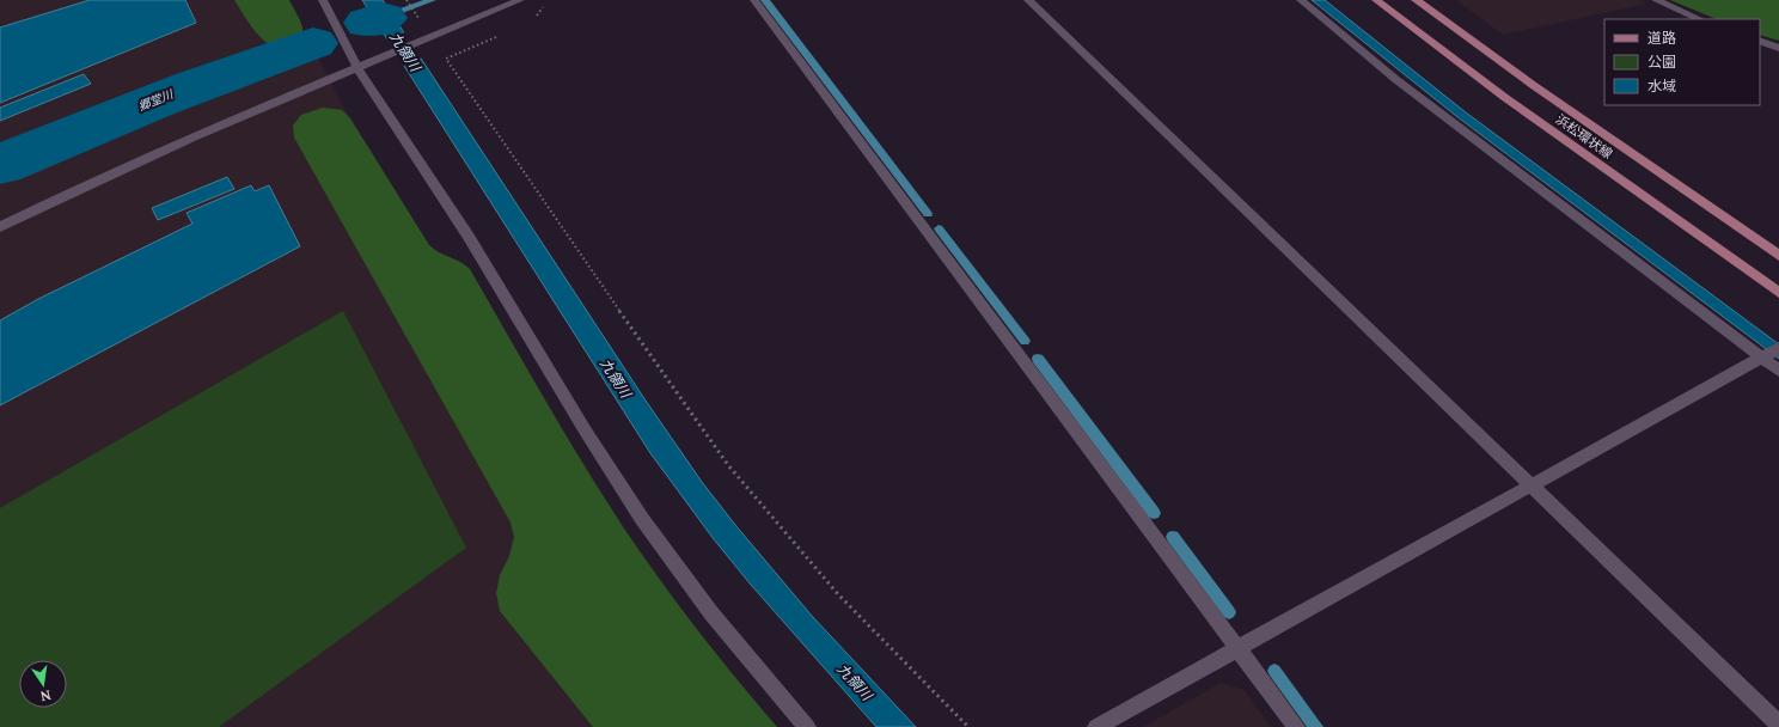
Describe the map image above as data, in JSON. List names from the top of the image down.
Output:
{
  "streets": {
    "main road": ["浜松環状線"]
  },
  "water": ["九領川", "郷堂川"],
  "legend": ["道路", "公園", "水域"],
  "north": "bottom"
}
